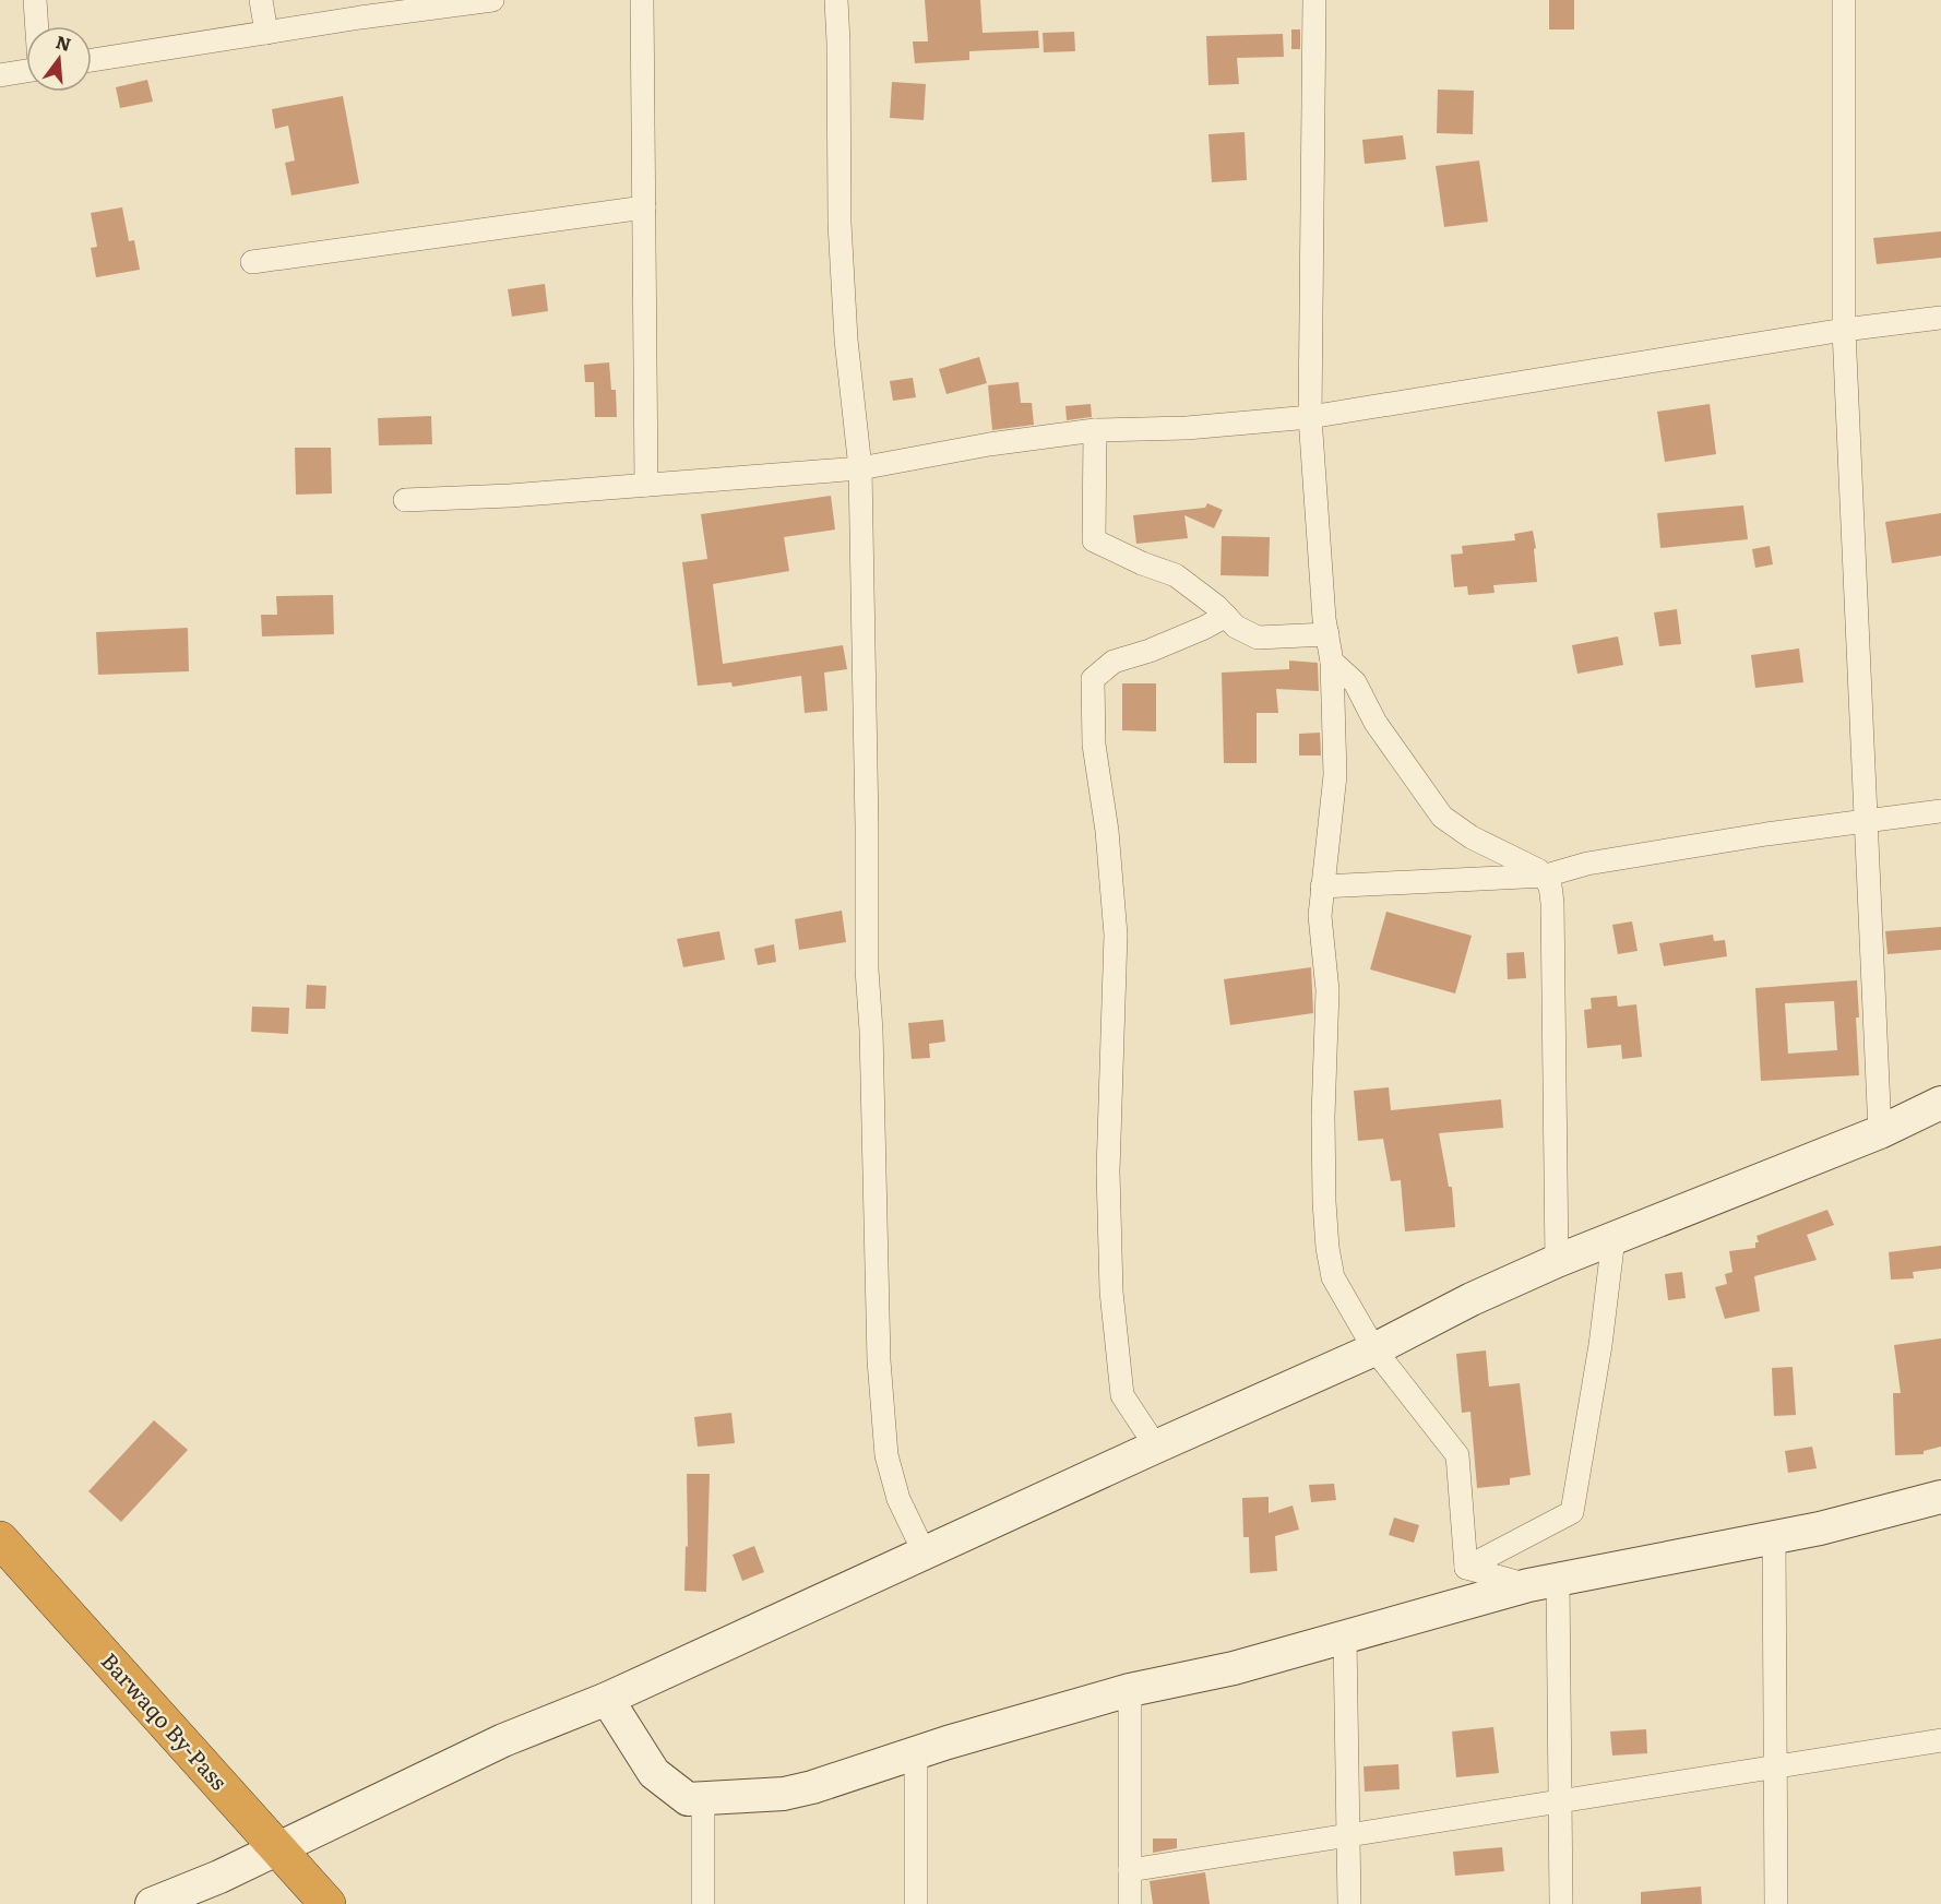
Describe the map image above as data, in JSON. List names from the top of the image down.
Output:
{
  "streets": {
    "highway": ["Barwaqo By-Pass"]
  },
  "north": "top"
}
